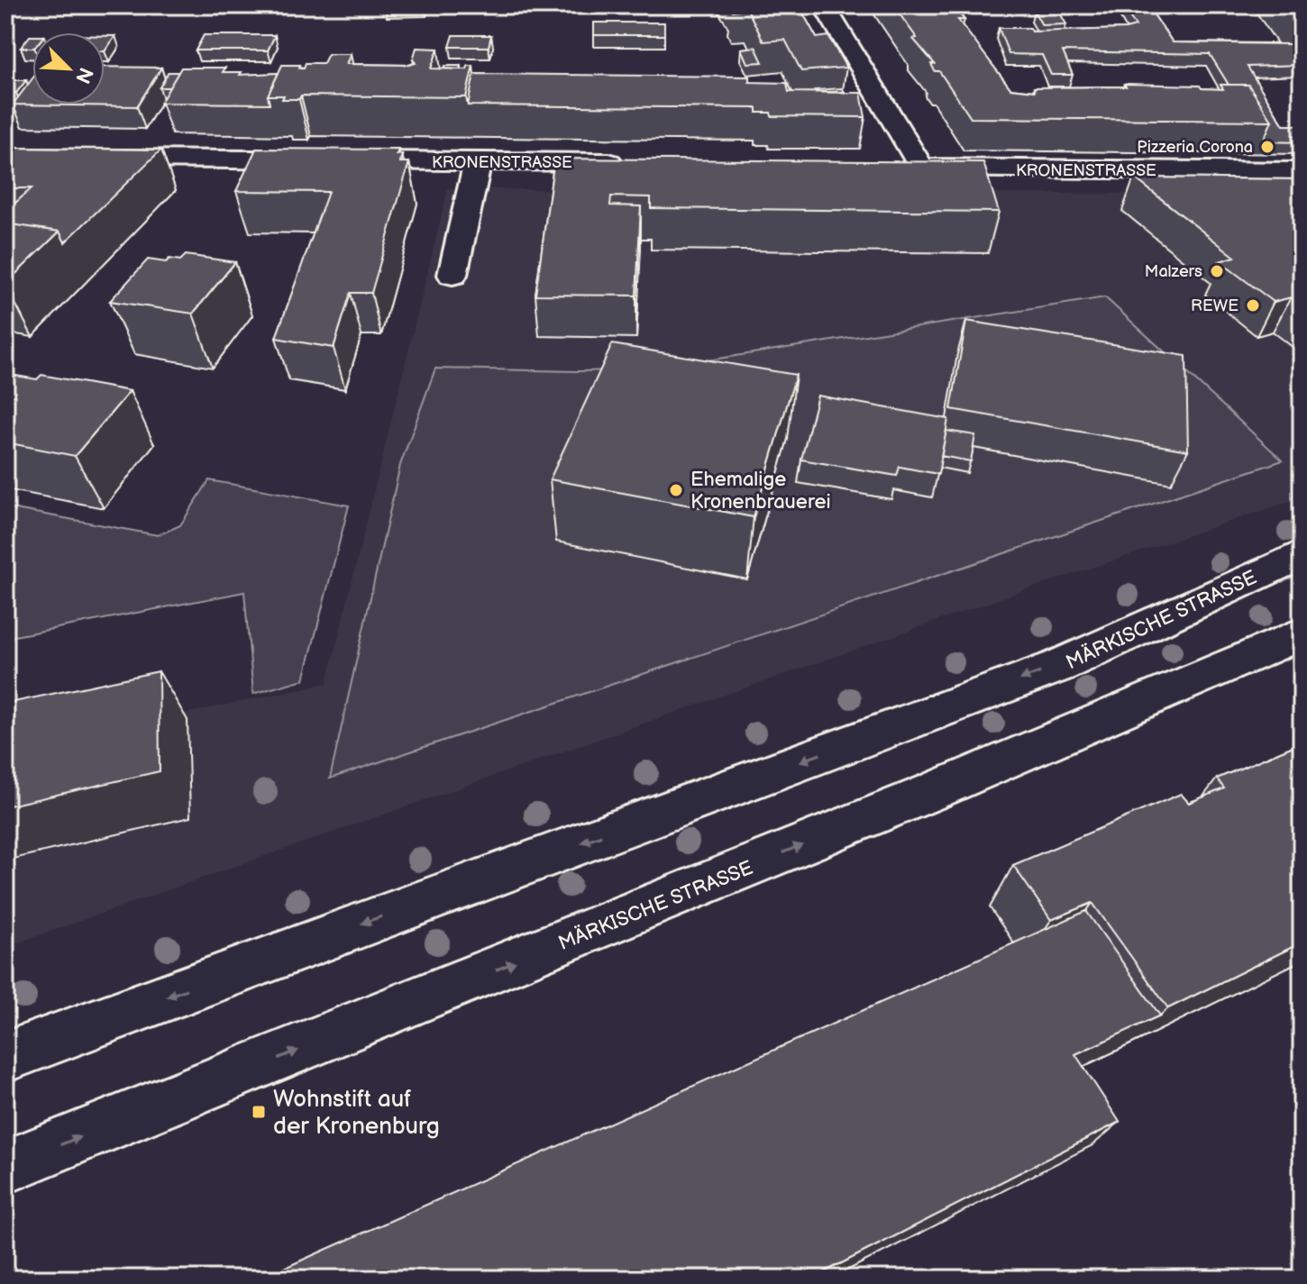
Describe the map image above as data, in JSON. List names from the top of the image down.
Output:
{
  "streets": {
    "main road": ["KRONENSTRASSE", "MÄRKISCHE STRASSE"]
  },
  "places": {
    "other": [
      "Pizzeria Corona",
      "Malzers",
      "REWE",
      "Ehemalige Kronenbrauerei"
    ],
    "transit": ["Wohnstift auf der Kronenburg"]
  },
  "north": "bottom right"
}
